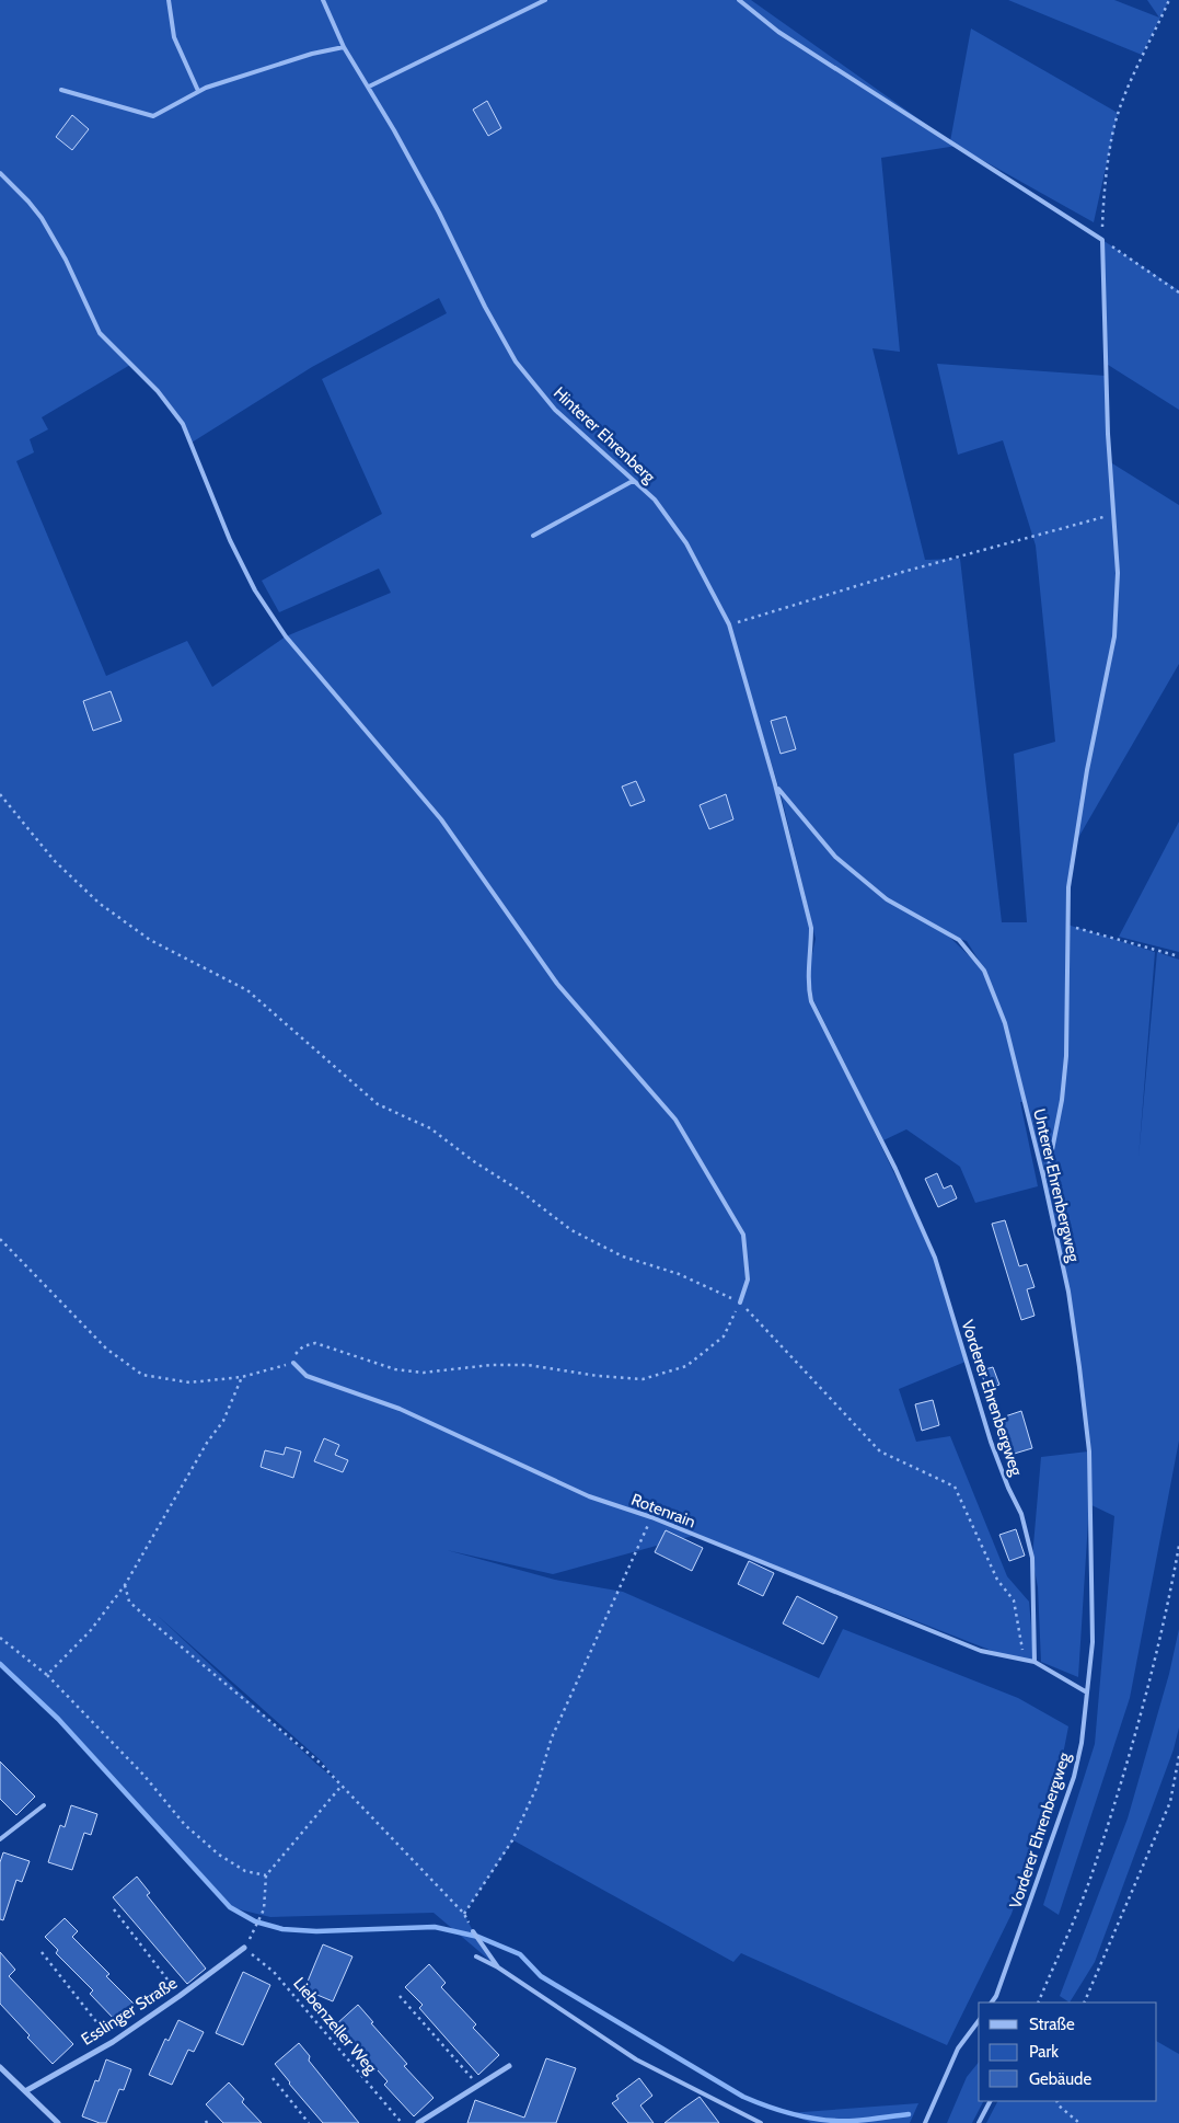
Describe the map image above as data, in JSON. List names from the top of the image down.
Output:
{
  "streets": {
    "street": ["Esslinger Straße"],
    "lane": [
      "Hinterer Ehrenberg",
      "Unterer Ehrenbergweg",
      "Vorderer Ehrenbergweg",
      "Rotenrain"
    ],
    "path": ["Liebenzeller Weg"]
  },
  "crossings": [
    ["Hinterer Ehrenberg", "Unterer Ehrenbergweg"],
    ["Hinterer Ehrenberg", "Vorderer Ehrenbergweg"],
    ["Unterer Ehrenbergweg", "Vorderer Ehrenbergweg"],
    ["Vorderer Ehrenbergweg", "Rotenrain"],
    ["Esslinger Straße", "Liebenzeller Weg"]
  ],
  "legend": ["Straße", "Park", "Gebäude"]
}
